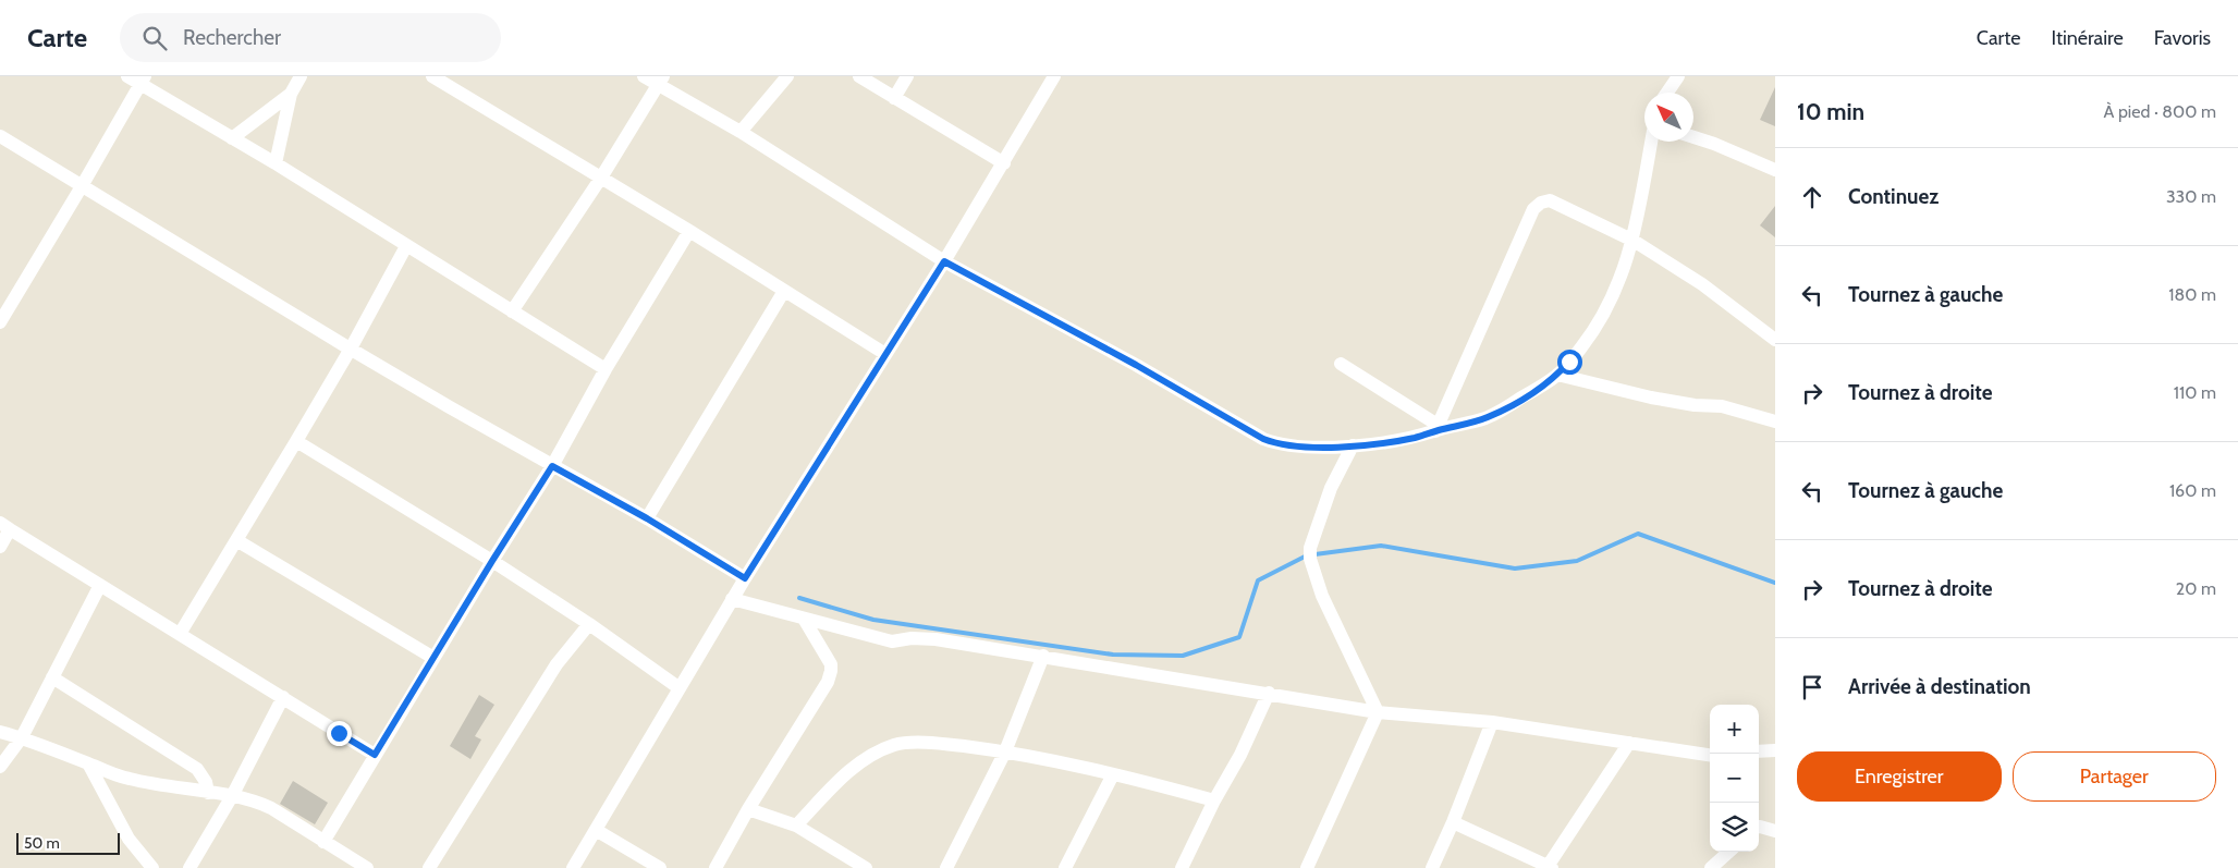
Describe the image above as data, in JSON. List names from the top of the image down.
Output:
{
  "scale_bar": "50 m",
  "north": "top left",
  "page": {
    "header": "Carte",
    "search": "Rechercher",
    "nav": ["Carte", "Itinéraire", "Favoris"],
    "heading": ["10 min", "À pied · 800 m"],
    "list": [
      ["Continuez", "330 m"],
      ["Tournez à gauche", "180 m"],
      ["Tournez à droite", "110 m"],
      ["Tournez à gauche", "160 m"],
      ["Tournez à droite", "20 m"],
      "Arrivée à destination"
    ],
    "map_buttons": ["+", "−"],
    "buttons": ["Enregistrer", "Partager"],
    "scale": "50 m"
  }
}
